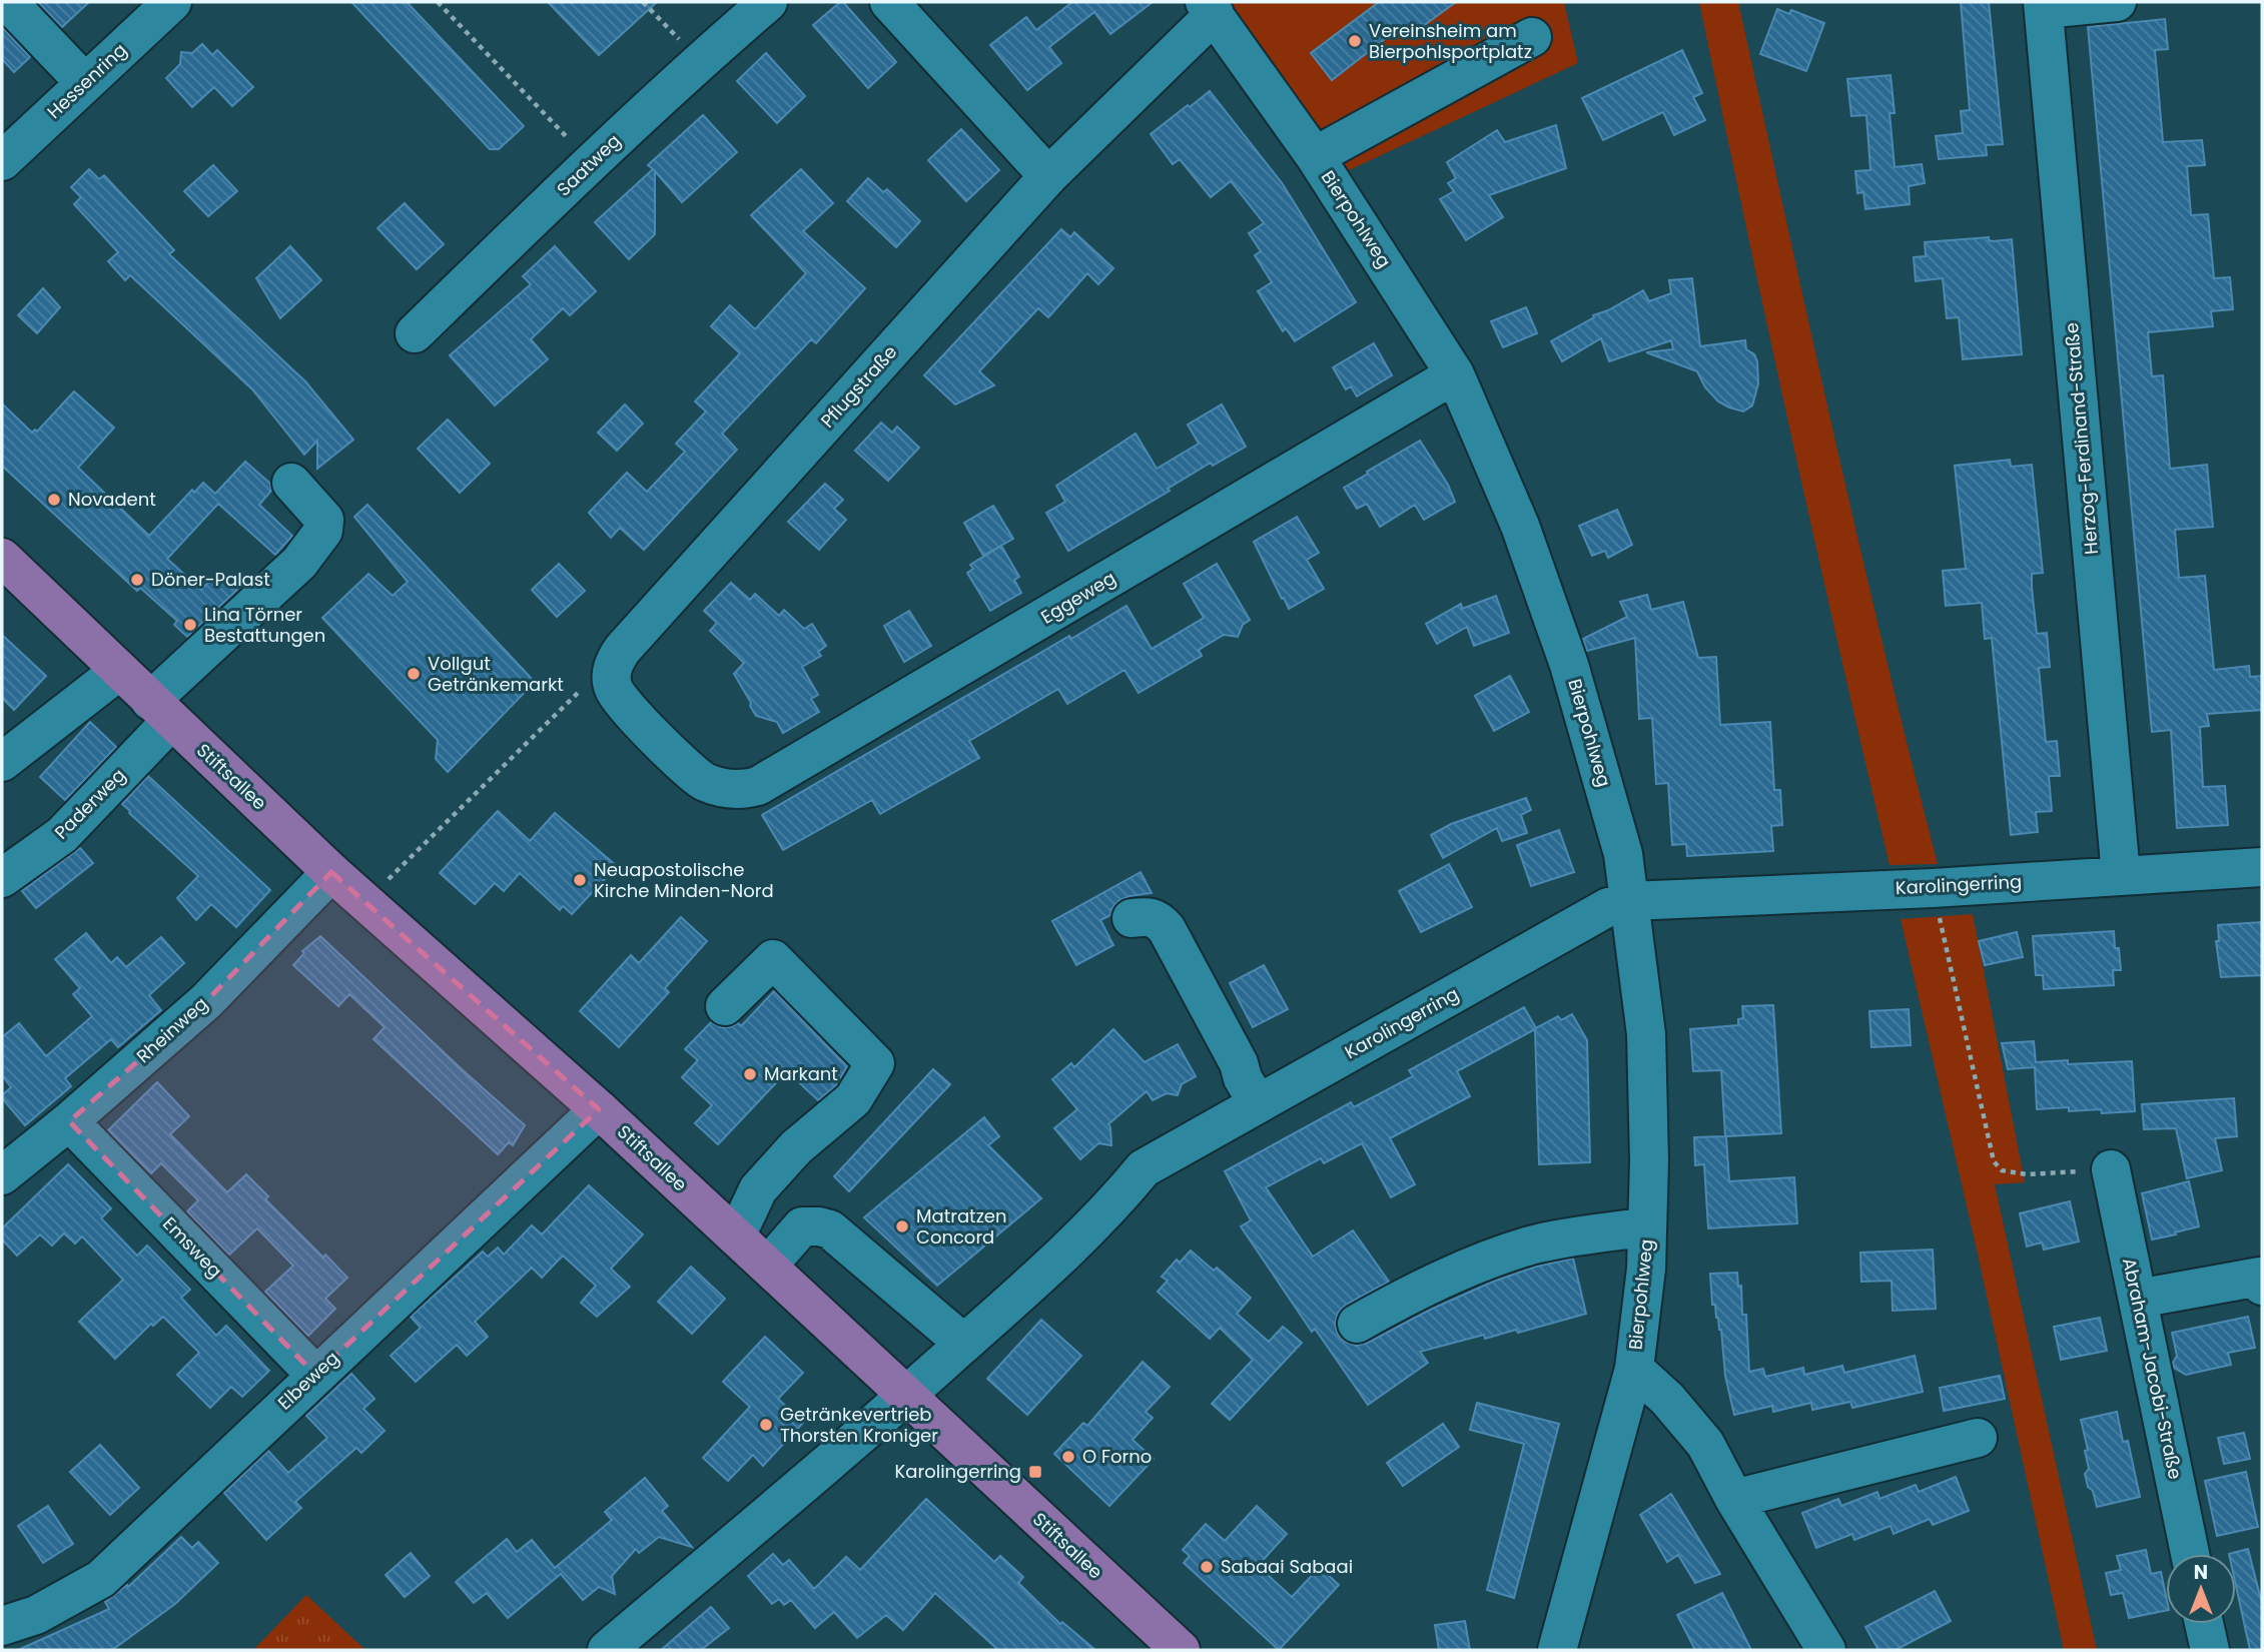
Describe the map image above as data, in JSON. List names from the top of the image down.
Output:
{
  "streets": {
    "main road": ["Stiftsallee"],
    "street": [
      "Hessenring",
      "Saatweg",
      "Bierpohlweg",
      "Pflugstraße",
      "Herzog-Ferdinand-Straße",
      "Eggeweg",
      "Paderweg",
      "Karolingerring",
      "Rheinweg",
      "Emsweg",
      "Abraham-Jacobi-Straße",
      "Elbeweg"
    ]
  },
  "crossings": [
    ["Bierpohlweg", "Pflugstraße"],
    ["Bierpohlweg", "Eggeweg"],
    ["Bierpohlweg", "Karolingerring"],
    ["Pflugstraße", "Eggeweg"],
    ["Herzog-Ferdinand-Straße", "Karolingerring"],
    ["Stiftsallee", "Paderweg"],
    ["Stiftsallee", "Karolingerring"],
    ["Stiftsallee", "Rheinweg"],
    ["Stiftsallee", "Elbeweg"],
    ["Rheinweg", "Emsweg"],
    ["Emsweg", "Elbeweg"]
  ],
  "places": {
    "other": [
      "Vereinsheim am Bierpohlsportplatz",
      "Novadent",
      "Döner-Palast",
      "Lina Törner Bestattungen",
      "Vollgut Getränkemarkt",
      "Neuapostolische Kirche Minden-Nord",
      "Markant",
      "Matratzen Concord",
      "Getränkevertrieb Thorsten Kroniger",
      "O Forno",
      "Sabaai Sabaai"
    ],
    "transit": ["Karolingerring"]
  },
  "north": "top"
}
